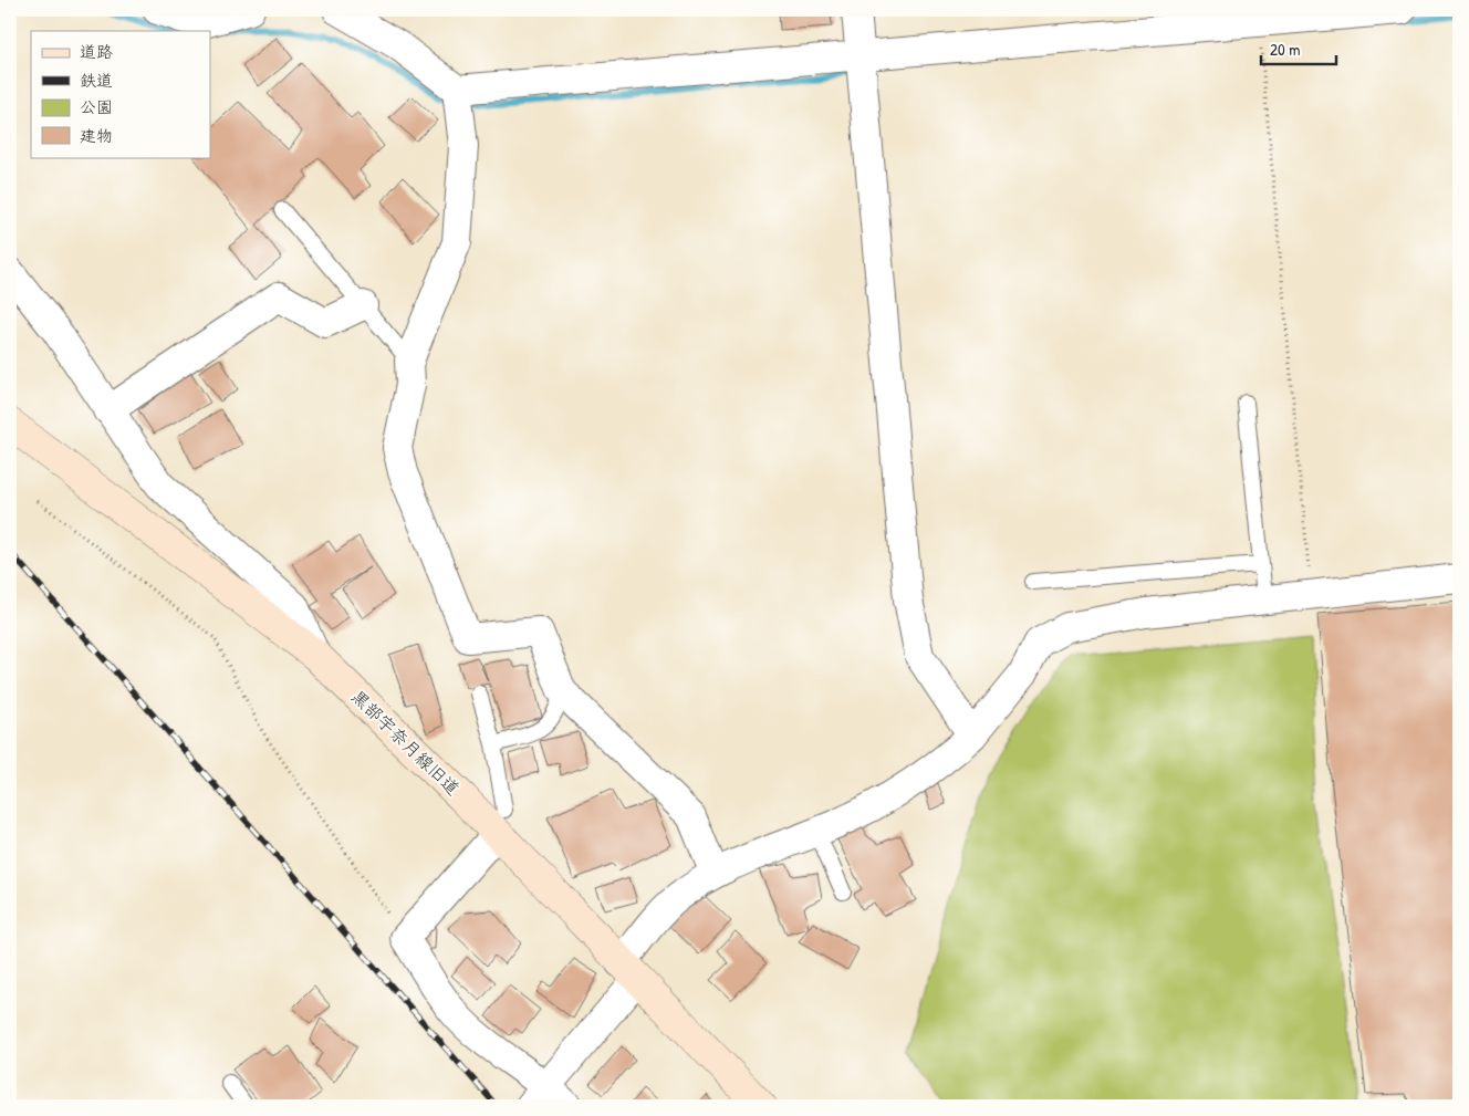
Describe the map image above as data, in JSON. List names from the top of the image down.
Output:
{
  "streets": {
    "street": ["黒部宇奈月線旧道"]
  },
  "legend": [
    "道路",
    "鉄道",
    "公園",
    "建物"
  ],
  "scale_bar": "20 m"
}
